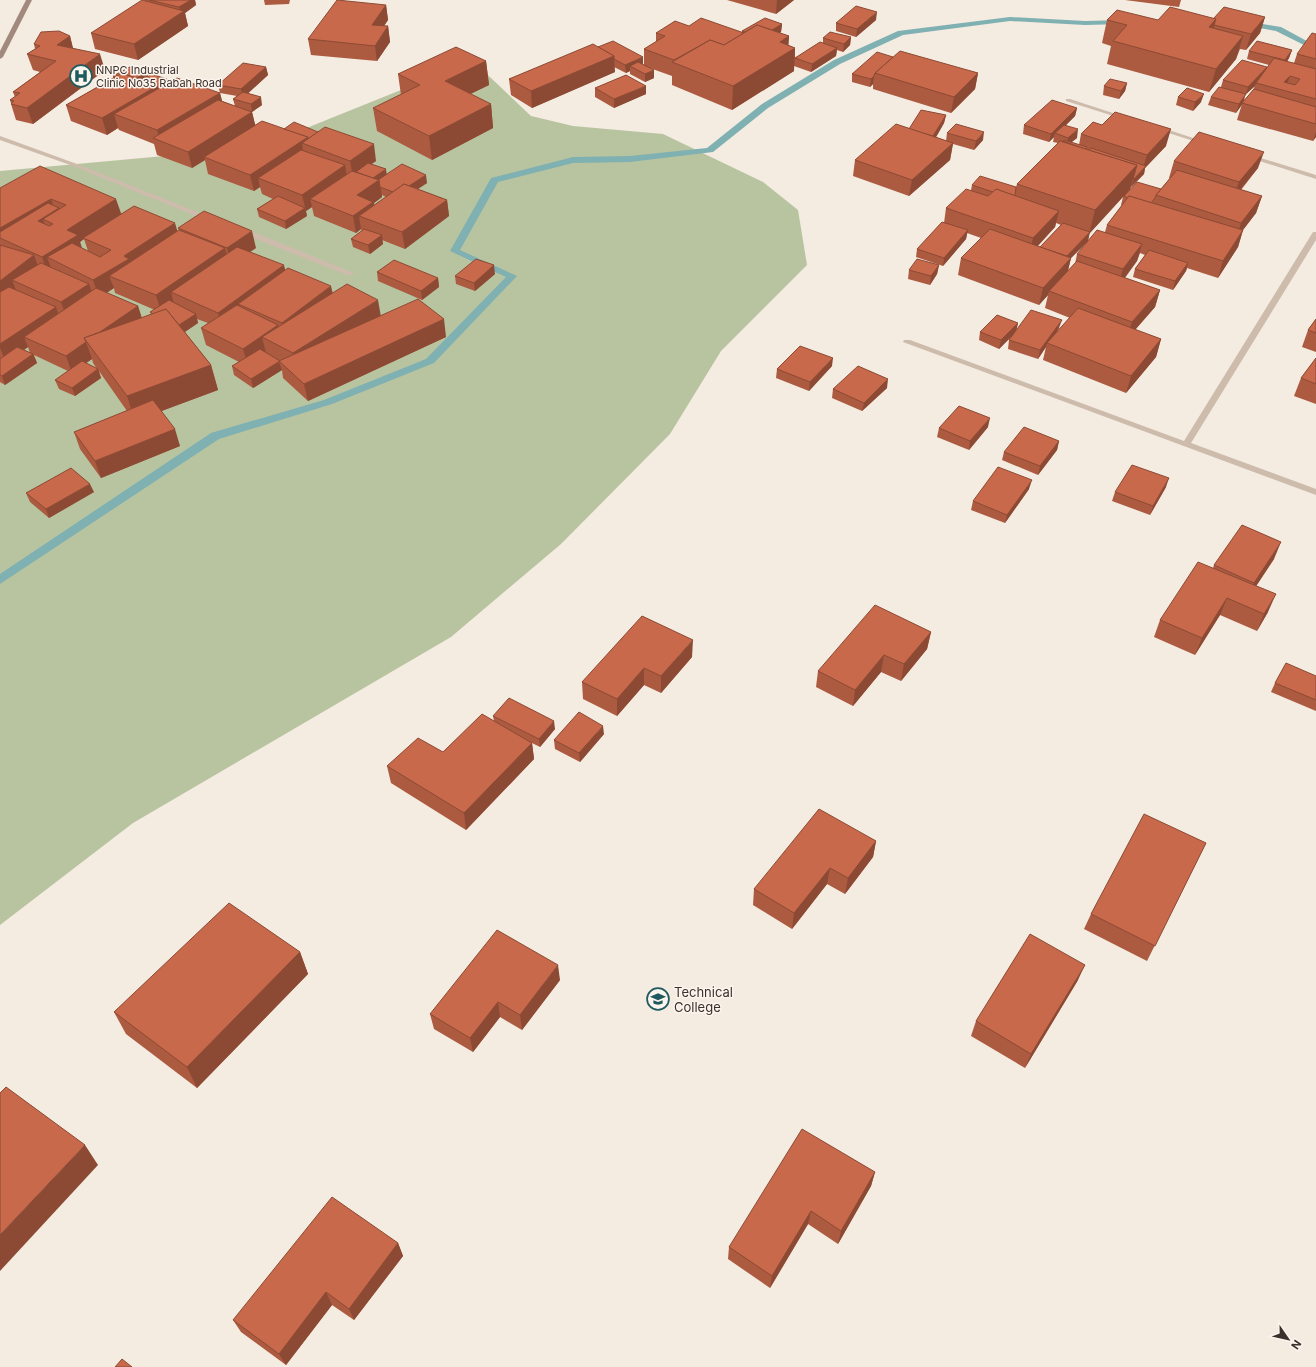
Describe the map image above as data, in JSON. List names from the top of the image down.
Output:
{
  "places": {
    "hospital": ["NNPC Industrial Clinic No35 Rabah Road"],
    "school or university": ["Technical College"]
  },
  "north": "bottom right"
}
